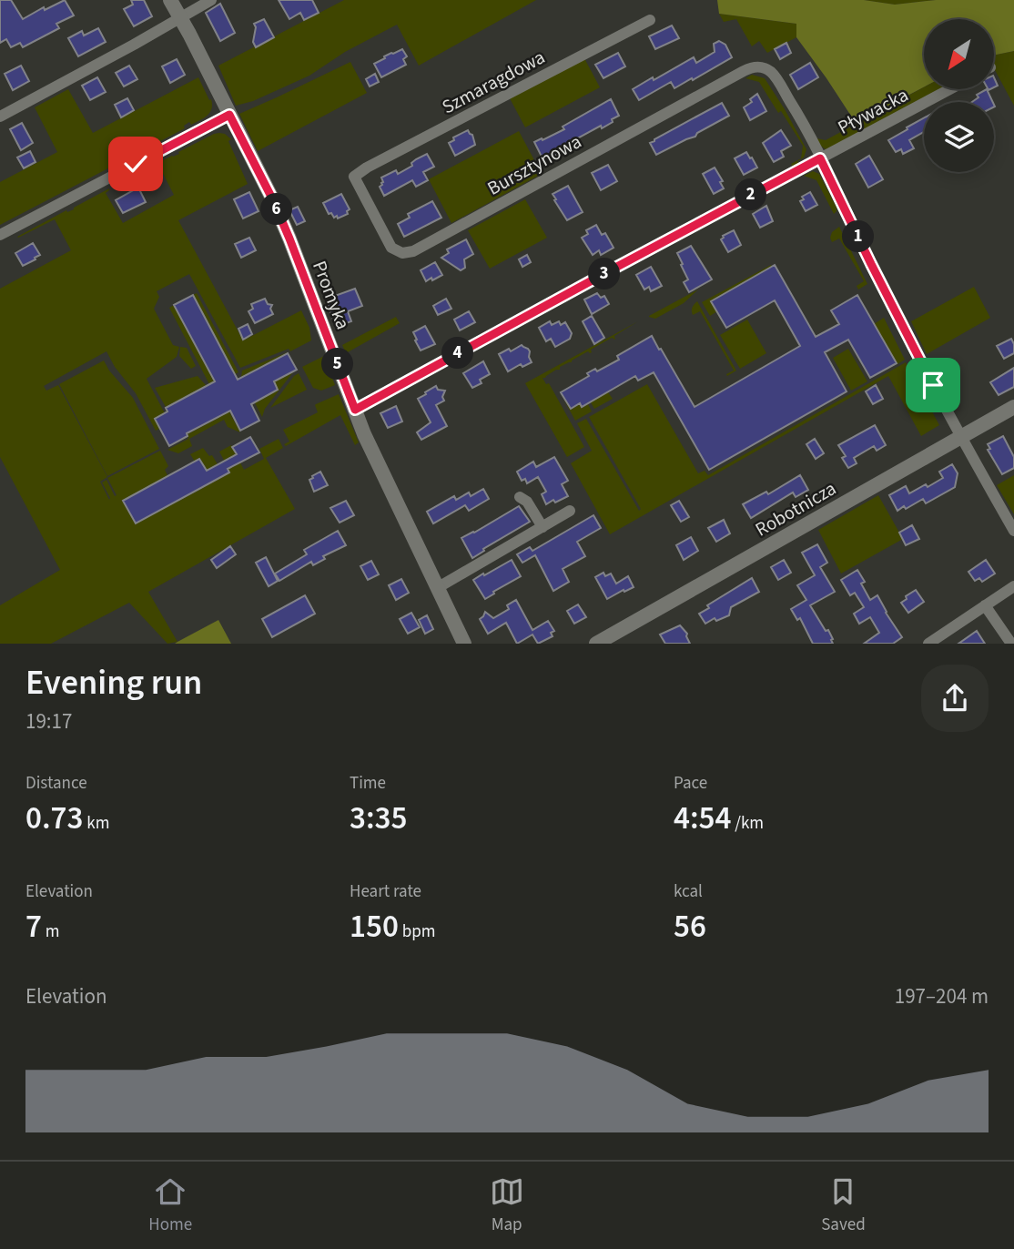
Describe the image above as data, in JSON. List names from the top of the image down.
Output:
{
  "streets": {
    "street": [
      "Szmaragdowa",
      "Pływacka",
      "Bursztynowa",
      "Promyka",
      "Robotnicza"
    ]
  },
  "crossings": [
    ["Szmaragdowa", "Bursztynowa"],
    ["Pływacka", "Bursztynowa"],
    ["Pływacka", "Promyka"]
  ],
  "north": "bottom left",
  "page": {
    "pins": [
      "2",
      "6",
      "1",
      "3",
      "4",
      "5"
    ],
    "heading": ["Evening run", "19:17"],
    "stats": [
      ["Distance", "0.73 km"],
      ["Time", "3:35"],
      ["Pace", "4:54 /km"],
      ["Elevation", "7 m"],
      ["Heart rate", "150 bpm"],
      ["kcal", "56"]
    ],
    "chart": ["Elevation", "197–204 m"],
    "tabs": ["Home", "Map", "Saved"]
  }
}
